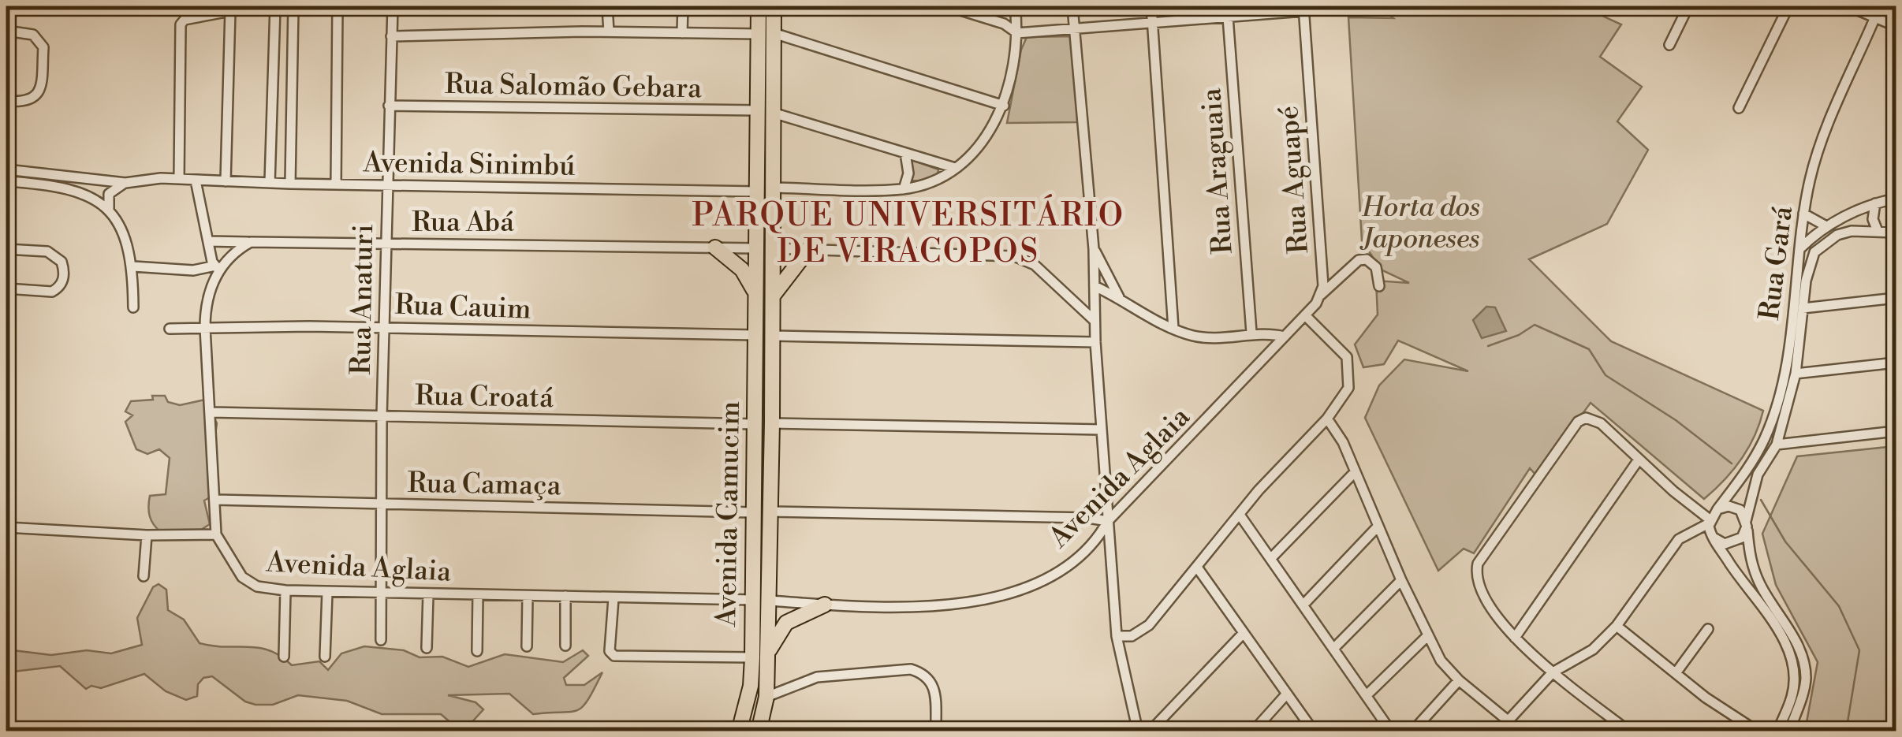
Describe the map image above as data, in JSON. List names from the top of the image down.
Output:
{
  "streets": {
    "main road": ["Avenida Camucim"],
    "street": [
      "Rua Salomão Gebara",
      "Avenida Sinimbú",
      "Rua Araguaia",
      "Rua Aguapé",
      "Rua Abá",
      "Rua Gará",
      "Rua Anaturi",
      "Rua Cauim",
      "Rua Croatá",
      "Avenida Aglaia",
      "Rua Camaça"
    ]
  },
  "crossings": [
    ["Rua Salomão Gebara", "Rua Anaturi"],
    ["Rua Salomão Gebara", "Avenida Camucim"],
    ["Avenida Sinimbú", "Rua Anaturi"],
    ["Avenida Sinimbú", "Avenida Camucim"],
    ["Rua Abá", "Rua Anaturi"],
    ["Rua Abá", "Avenida Camucim"],
    ["Rua Anaturi", "Rua Cauim"],
    ["Rua Anaturi", "Rua Croatá"],
    ["Rua Anaturi", "Avenida Aglaia"],
    ["Rua Anaturi", "Rua Camaça"],
    ["Rua Cauim", "Avenida Aglaia"],
    ["Rua Cauim", "Avenida Camucim"],
    ["Rua Croatá", "Avenida Aglaia"],
    ["Rua Croatá", "Avenida Camucim"],
    ["Avenida Aglaia", "Rua Camaça"],
    ["Avenida Aglaia", "Avenida Camucim"],
    ["Rua Camaça", "Avenida Camucim"]
  ],
  "districts": ["PARQUE UNIVERSITÁRIO DE VIRACOPOS"],
  "parks": ["Horta dos Japoneses"]
}
